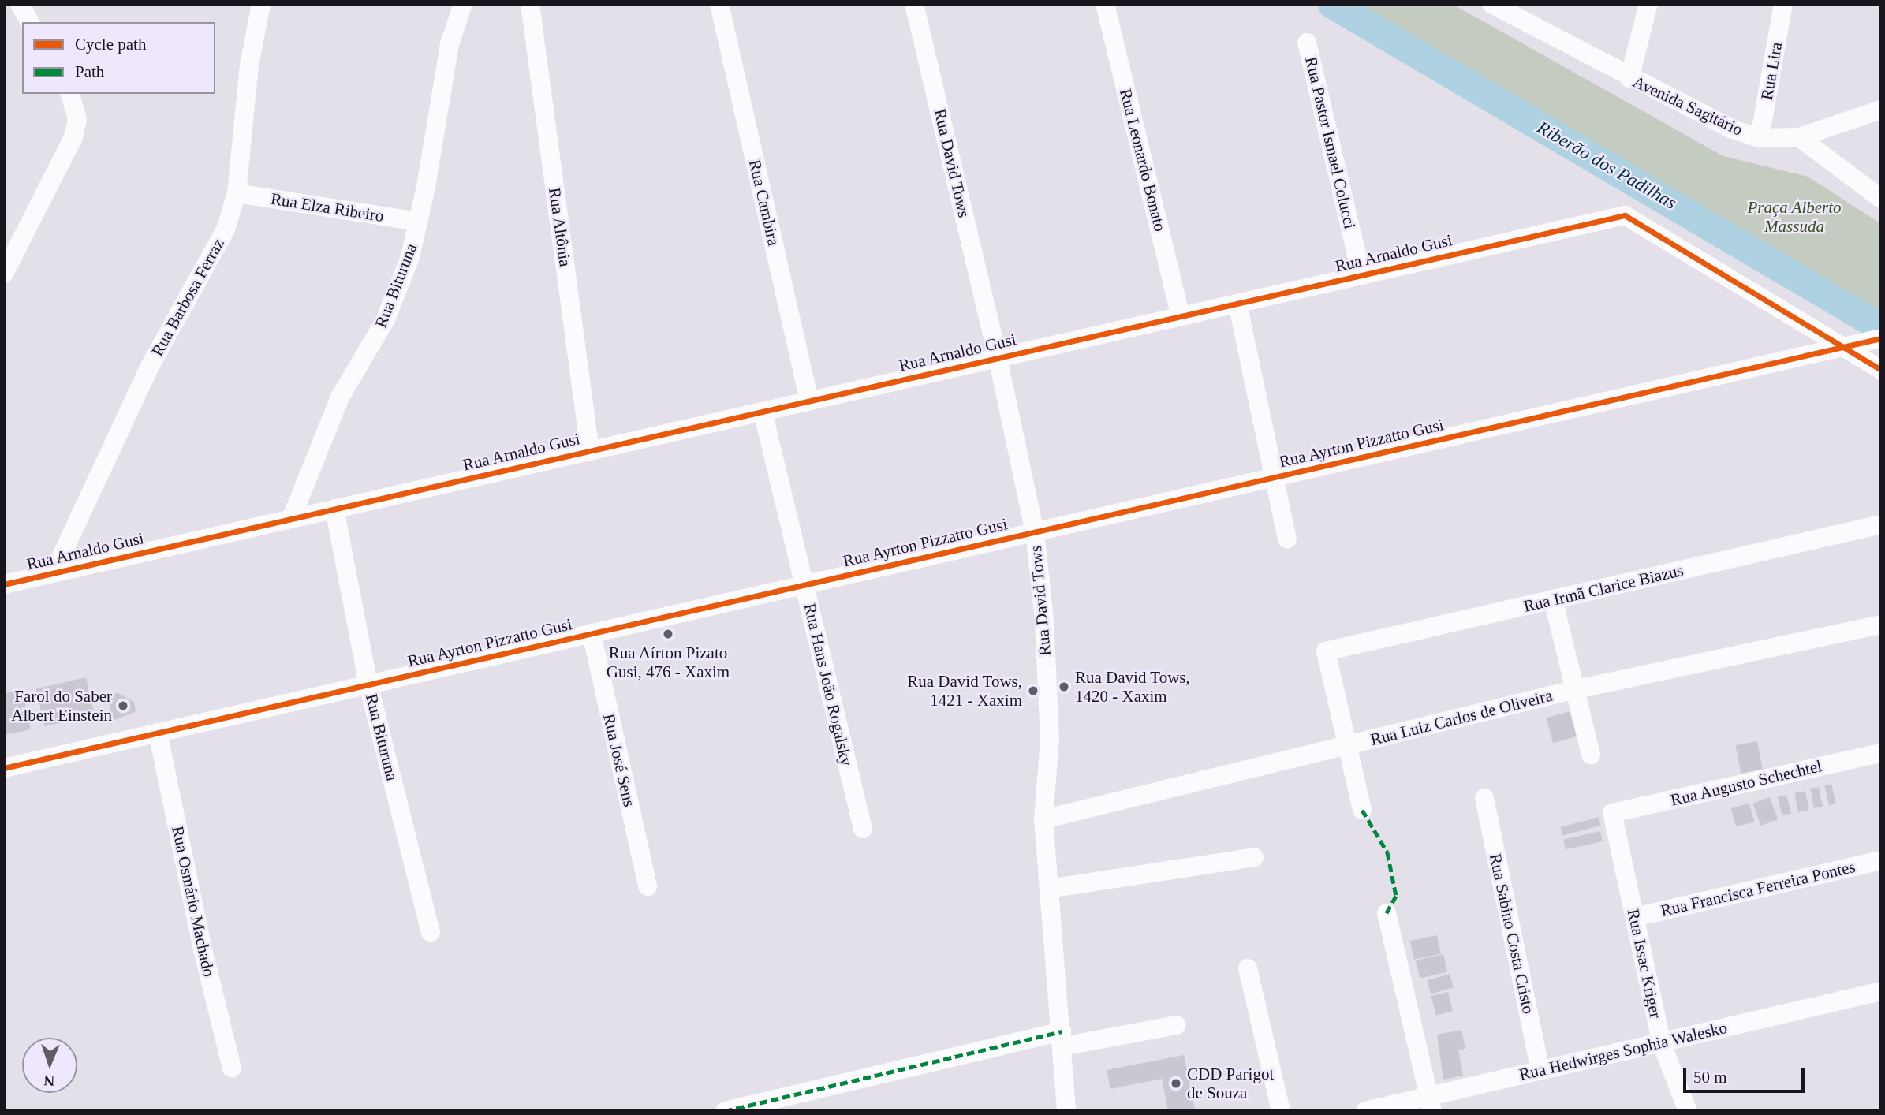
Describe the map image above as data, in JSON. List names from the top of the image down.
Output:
{
  "streets": {
    "street": [
      "Rua Lira",
      "Avenida Sagitário",
      "Rua Pastor Ismael Colucci",
      "Rua Leonardo Bonato",
      "Rua David Tows",
      "Rua Cambira",
      "Rua Elza Ribeiro",
      "Rua Altônia",
      "Rua Arnaldo Gusi",
      "Rua Bituruna",
      "Rua Barbosa Ferraz",
      "Rua Ayrton Pizzatto Gusi",
      "Rua Irmã Clarice Biazus",
      "Rua Hans João Rogalsky",
      "Rua Luiz Carlos de Oliveira",
      "Rua José Sens",
      "Rua Augusto Schechtel",
      "Rua Francisca Ferreira Pontes",
      "Rua Osmário Machado",
      "Rua Sabino Costa Cristo",
      "Rua Issac Kriger",
      "Rua Hedwirges Sophia Walesko"
    ]
  },
  "crossings": [
    ["Rua Lira", "Avenida Sagitário"],
    ["Rua Pastor Ismael Colucci", "Rua Arnaldo Gusi"],
    ["Rua Leonardo Bonato", "Rua Arnaldo Gusi"],
    ["Rua David Tows", "Rua Arnaldo Gusi"],
    ["Rua David Tows", "Rua Ayrton Pizzatto Gusi"],
    ["Rua David Tows", "Rua Luiz Carlos de Oliveira"],
    ["Rua Cambira", "Rua Arnaldo Gusi"],
    ["Rua Elza Ribeiro", "Rua Bituruna"],
    ["Rua Elza Ribeiro", "Rua Barbosa Ferraz"],
    ["Rua Altônia", "Rua Arnaldo Gusi"],
    ["Rua Arnaldo Gusi", "Rua Bituruna"],
    ["Rua Arnaldo Gusi", "Rua Barbosa Ferraz"],
    ["Rua Arnaldo Gusi", "Rua Ayrton Pizzatto Gusi"],
    ["Rua Arnaldo Gusi", "Rua Hans João Rogalsky"],
    ["Rua Bituruna", "Rua Ayrton Pizzatto Gusi"],
    ["Rua Ayrton Pizzatto Gusi", "Rua Hans João Rogalsky"],
    ["Rua Ayrton Pizzatto Gusi", "Rua José Sens"],
    ["Rua Ayrton Pizzatto Gusi", "Rua Osmário Machado"],
    ["Rua Irmã Clarice Biazus", "Rua Luiz Carlos de Oliveira"],
    ["Rua Augusto Schechtel", "Rua Issac Kriger"],
    ["Rua Francisca Ferreira Pontes", "Rua Issac Kriger"],
    ["Rua Sabino Costa Cristo", "Rua Hedwirges Sophia Walesko"],
    ["Rua Issac Kriger", "Rua Hedwirges Sophia Walesko"]
  ],
  "water": ["Riberão dos Padilhas"],
  "parks": ["Praça Alberto Massuda"],
  "places": [
    "Rua Aírton Pizato Gusi, 476 - Xaxim",
    "Rua David Tows, 1420 - Xaxim",
    "Rua David Tows, 1421 - Xaxim",
    "Farol do Saber Albert Einstein",
    "CDD Parigot de Souza"
  ],
  "legend": ["Cycle path", "Path"],
  "scale_bar": "50 m",
  "north": "bottom"
}
